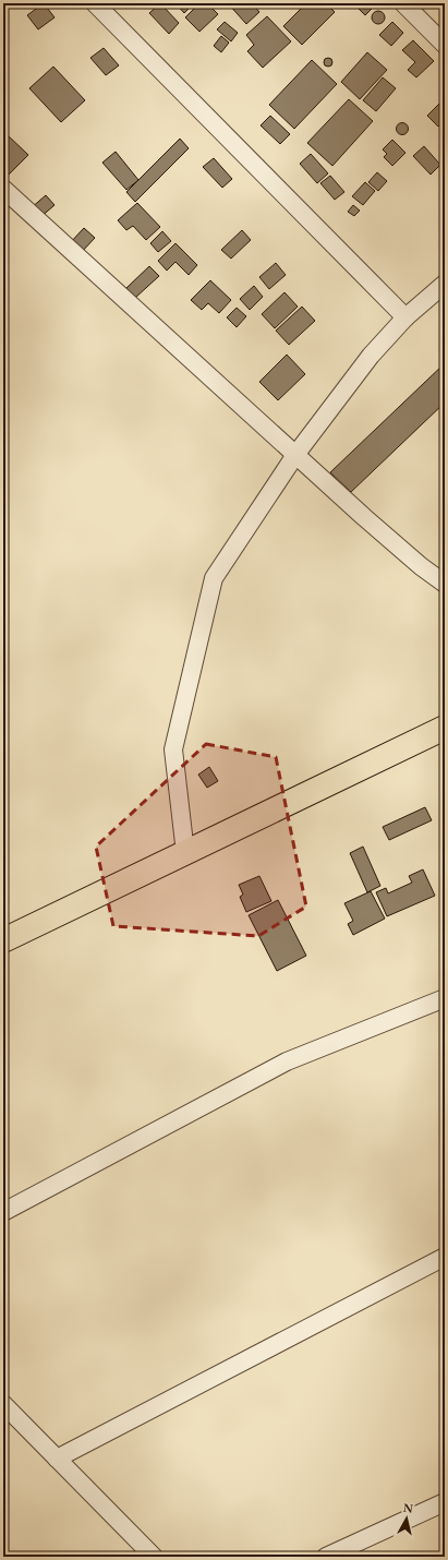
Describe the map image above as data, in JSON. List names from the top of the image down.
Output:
{
  "north": "top"
}
